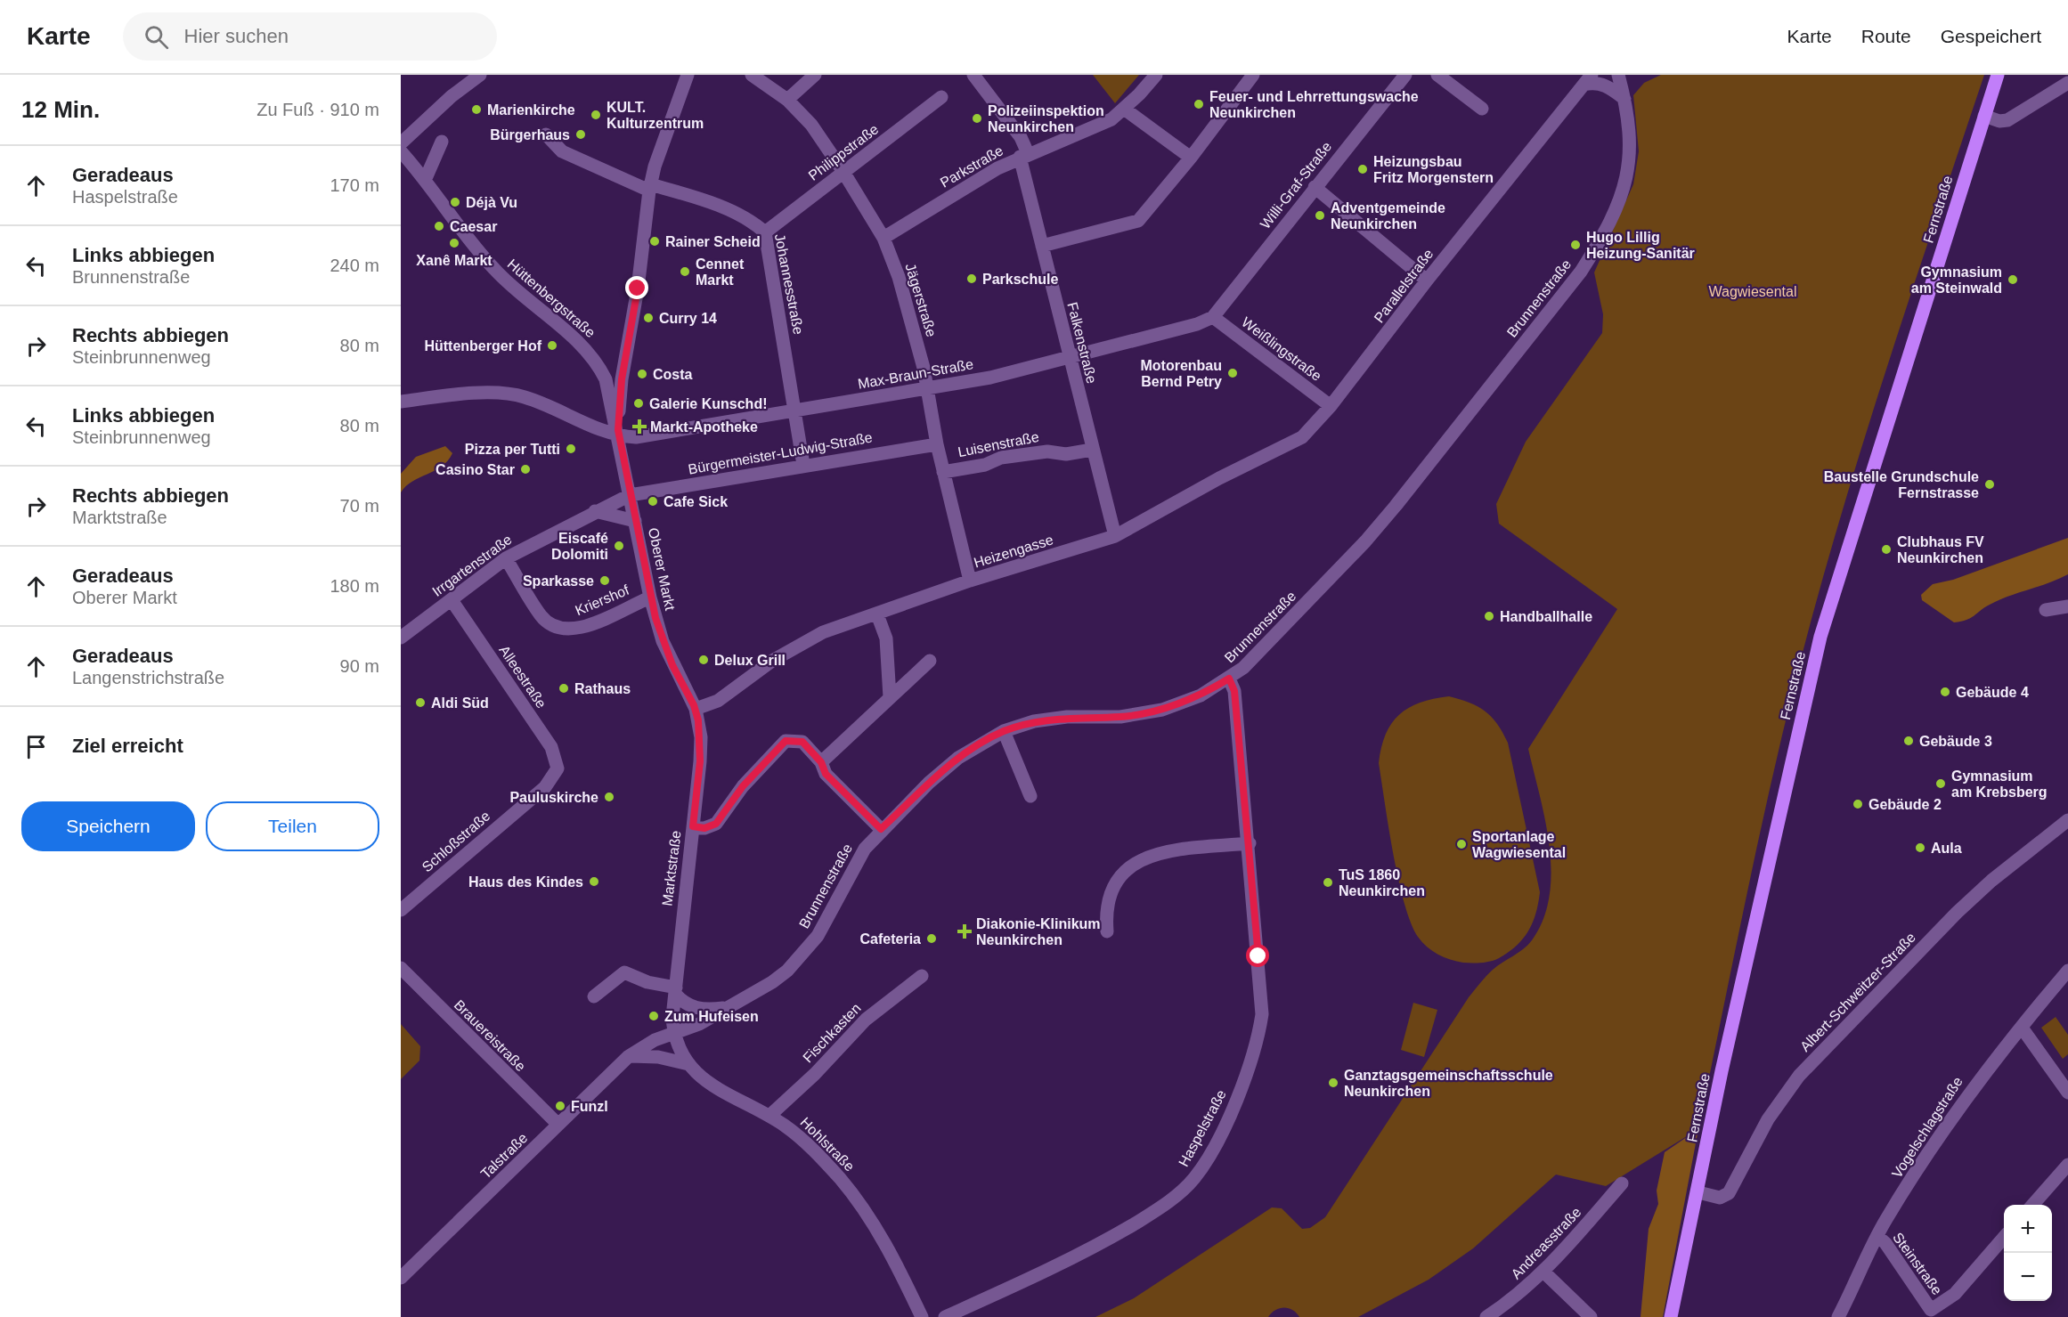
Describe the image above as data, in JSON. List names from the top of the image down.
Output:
{
  "streets": {
    "main road": ["Fernstraße"],
    "street": [
      "Philippstraße",
      "Parkstraße",
      "Willi-Graf-Straße",
      "Johannesstraße",
      "Parallelstraße",
      "Hüttenbergstraße",
      "Brunnenstraße",
      "Jägerstraße",
      "Falkenstraße",
      "Weißlingstraße",
      "Max-Braun-Straße",
      "Luisenstraße",
      "Bürgermeister-Ludwig-Straße",
      "Heizengasse",
      "Irrgartenstraße",
      "Oberer Markt",
      "Kriershof",
      "Alleestraße",
      "Schloßstraße",
      "Marktstraße",
      "Albert-Schweitzer-Straße",
      "Fischkasten",
      "Brauereistraße",
      "Vogelschlagstraße",
      "Haspelstraße",
      "Hohlstraße",
      "Talstraße",
      "Andreasstraße",
      "Steinstraße"
    ]
  },
  "crossings": [
    ["Philippstraße", "Johannesstraße"],
    ["Philippstraße", "Jägerstraße"],
    ["Parkstraße", "Jägerstraße"],
    ["Parkstraße", "Falkenstraße"],
    ["Willi-Graf-Straße", "Weißlingstraße"],
    ["Willi-Graf-Straße", "Max-Braun-Straße"],
    ["Fernstraße", "Albert-Schweitzer-Straße"],
    ["Johannesstraße", "Max-Braun-Straße"],
    ["Johannesstraße", "Bürgermeister-Ludwig-Straße"],
    ["Parallelstraße", "Brunnenstraße"],
    ["Parallelstraße", "Weißlingstraße"],
    ["Parallelstraße", "Heizengasse"],
    ["Hüttenbergstraße", "Max-Braun-Straße"],
    ["Hüttenbergstraße", "Oberer Markt"],
    ["Brunnenstraße", "Marktstraße"],
    ["Brunnenstraße", "Haspelstraße"],
    ["Brunnenstraße", "Hohlstraße"],
    ["Brunnenstraße", "Talstraße"],
    ["Jägerstraße", "Max-Braun-Straße"],
    ["Jägerstraße", "Luisenstraße"],
    ["Jägerstraße", "Bürgermeister-Ludwig-Straße"],
    ["Jägerstraße", "Heizengasse"],
    ["Falkenstraße", "Max-Braun-Straße"],
    ["Falkenstraße", "Luisenstraße"],
    ["Falkenstraße", "Heizengasse"],
    ["Weißlingstraße", "Max-Braun-Straße"],
    ["Weißlingstraße", "Heizengasse"],
    ["Max-Braun-Straße", "Oberer Markt"],
    ["Bürgermeister-Ludwig-Straße", "Irrgartenstraße"],
    ["Bürgermeister-Ludwig-Straße", "Oberer Markt"],
    ["Heizengasse", "Oberer Markt"],
    ["Heizengasse", "Marktstraße"],
    ["Irrgartenstraße", "Oberer Markt"],
    ["Irrgartenstraße", "Kriershof"],
    ["Irrgartenstraße", "Alleestraße"],
    ["Oberer Markt", "Kriershof"],
    ["Oberer Markt", "Marktstraße"],
    ["Alleestraße", "Schloßstraße"],
    ["Marktstraße", "Hohlstraße"],
    ["Marktstraße", "Talstraße"],
    ["Fischkasten", "Hohlstraße"],
    ["Brauereistraße", "Talstraße"],
    ["Vogelschlagstraße", "Steinstraße"],
    ["Hohlstraße", "Talstraße"]
  ],
  "parks": ["Wagwiesental"],
  "places": {
    "other": [
      "Feuer- und Lehrrettungswache Neunkirchen",
      "Marienkirche",
      "KULT. Kulturzentrum",
      "Polizeiinspektion Neunkirchen",
      "Bürgerhaus",
      "Heizungsbau Fritz Morgenstern",
      "Déjà Vu",
      "Adventgemeinde Neunkirchen",
      "Caesar",
      "Rainer Scheid",
      "Xanê Markt",
      "Hugo Lillig Heizung-Sanitär",
      "Cennet Markt",
      "Parkschule",
      "Gymnasium am Steinwald",
      "Curry 14",
      "Hüttenberger Hof",
      "Motorenbau Bernd Petry",
      "Costa",
      "Galerie Kunschd!",
      "Pizza per Tutti",
      "Casino Star",
      "Baustelle Grundschule Fernstrasse",
      "Cafe Sick",
      "Eiscafé Dolomiti",
      "Clubhaus FV Neunkirchen",
      "Sparkasse",
      "Handballhalle",
      "Delux Grill",
      "Rathaus",
      "Gebäude 4",
      "Aldi Süd",
      "Gebäude 3",
      "Gymnasium am Krebsberg",
      "Pauluskirche",
      "Gebäude 2",
      "Sportanlage Wagwiesental",
      "Aula",
      "Haus des Kindes",
      "TuS 1860 Neunkirchen",
      "Cafeteria",
      "Zum Hufeisen",
      "Ganztagsgemeinschaftsschule Neunkirchen",
      "Funzl"
    ],
    "health": ["Markt-Apotheke", "Diakonie-Klinikum Neunkirchen"]
  },
  "page": {
    "header": "Karte",
    "search": "Hier suchen",
    "nav": ["Karte", "Route", "Gespeichert"],
    "heading": ["12 Min.", "Zu Fuß · 910 m"],
    "list": [
      ["Geradeaus", "Haspelstraße", "170 m"],
      ["Links abbiegen", "Brunnenstraße", "240 m"],
      ["Rechts abbiegen", "Steinbrunnenweg", "80 m"],
      ["Links abbiegen", "Steinbrunnenweg", "80 m"],
      ["Rechts abbiegen", "Marktstraße", "70 m"],
      ["Geradeaus", "Oberer Markt", "180 m"],
      ["Geradeaus", "Langenstrichstraße", "90 m"],
      "Ziel erreicht"
    ],
    "buttons": ["Speichern", "Teilen"],
    "map_buttons": ["+", "−"]
  }
}
